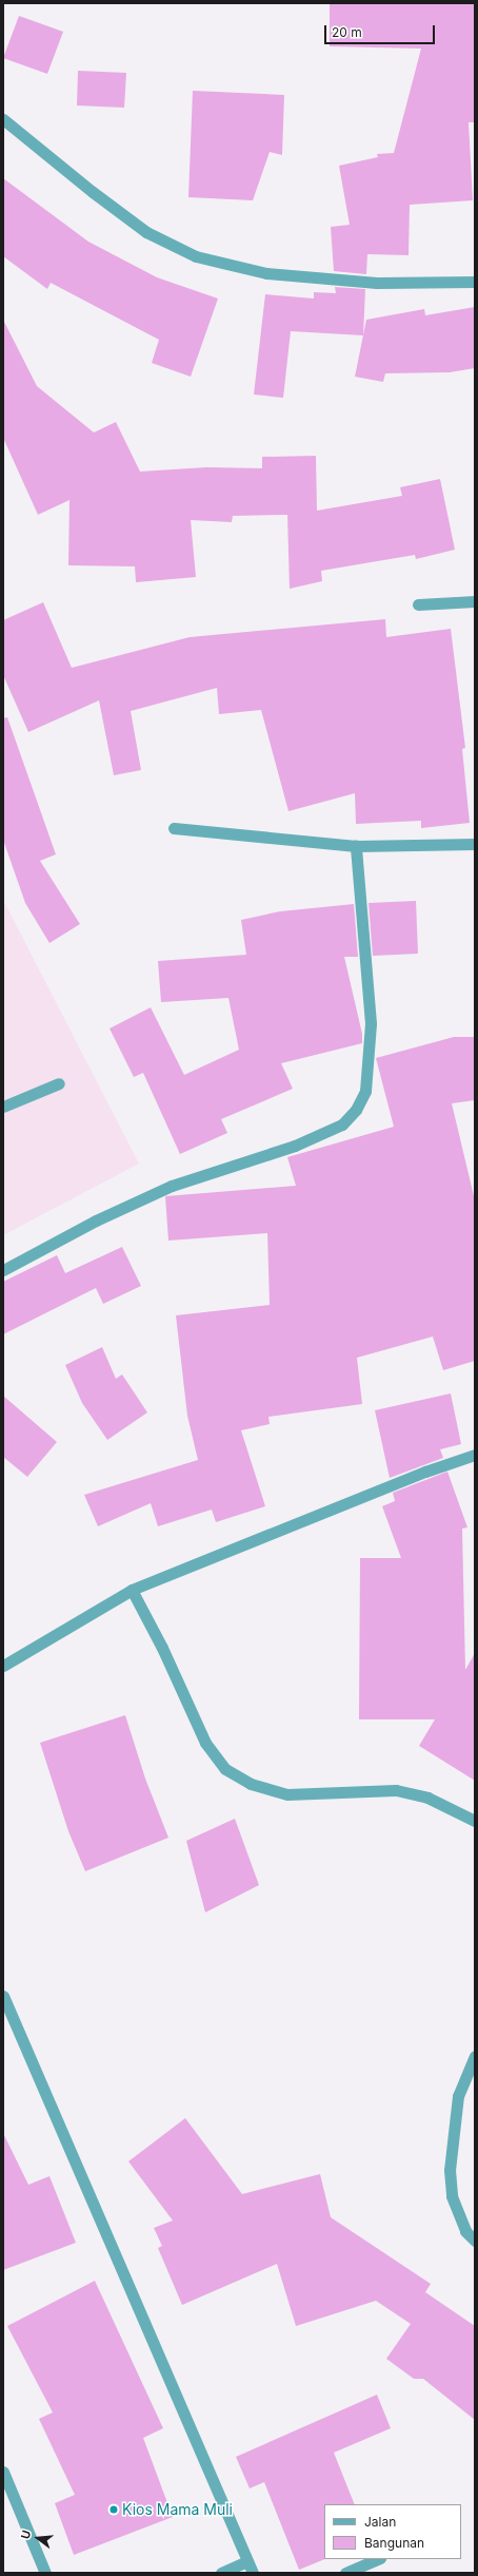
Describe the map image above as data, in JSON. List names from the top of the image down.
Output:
{
  "places": ["Kios Mama Muli"],
  "legend": ["Jalan", "Bangunan"],
  "scale_bar": "20 m",
  "north": "left"
}
